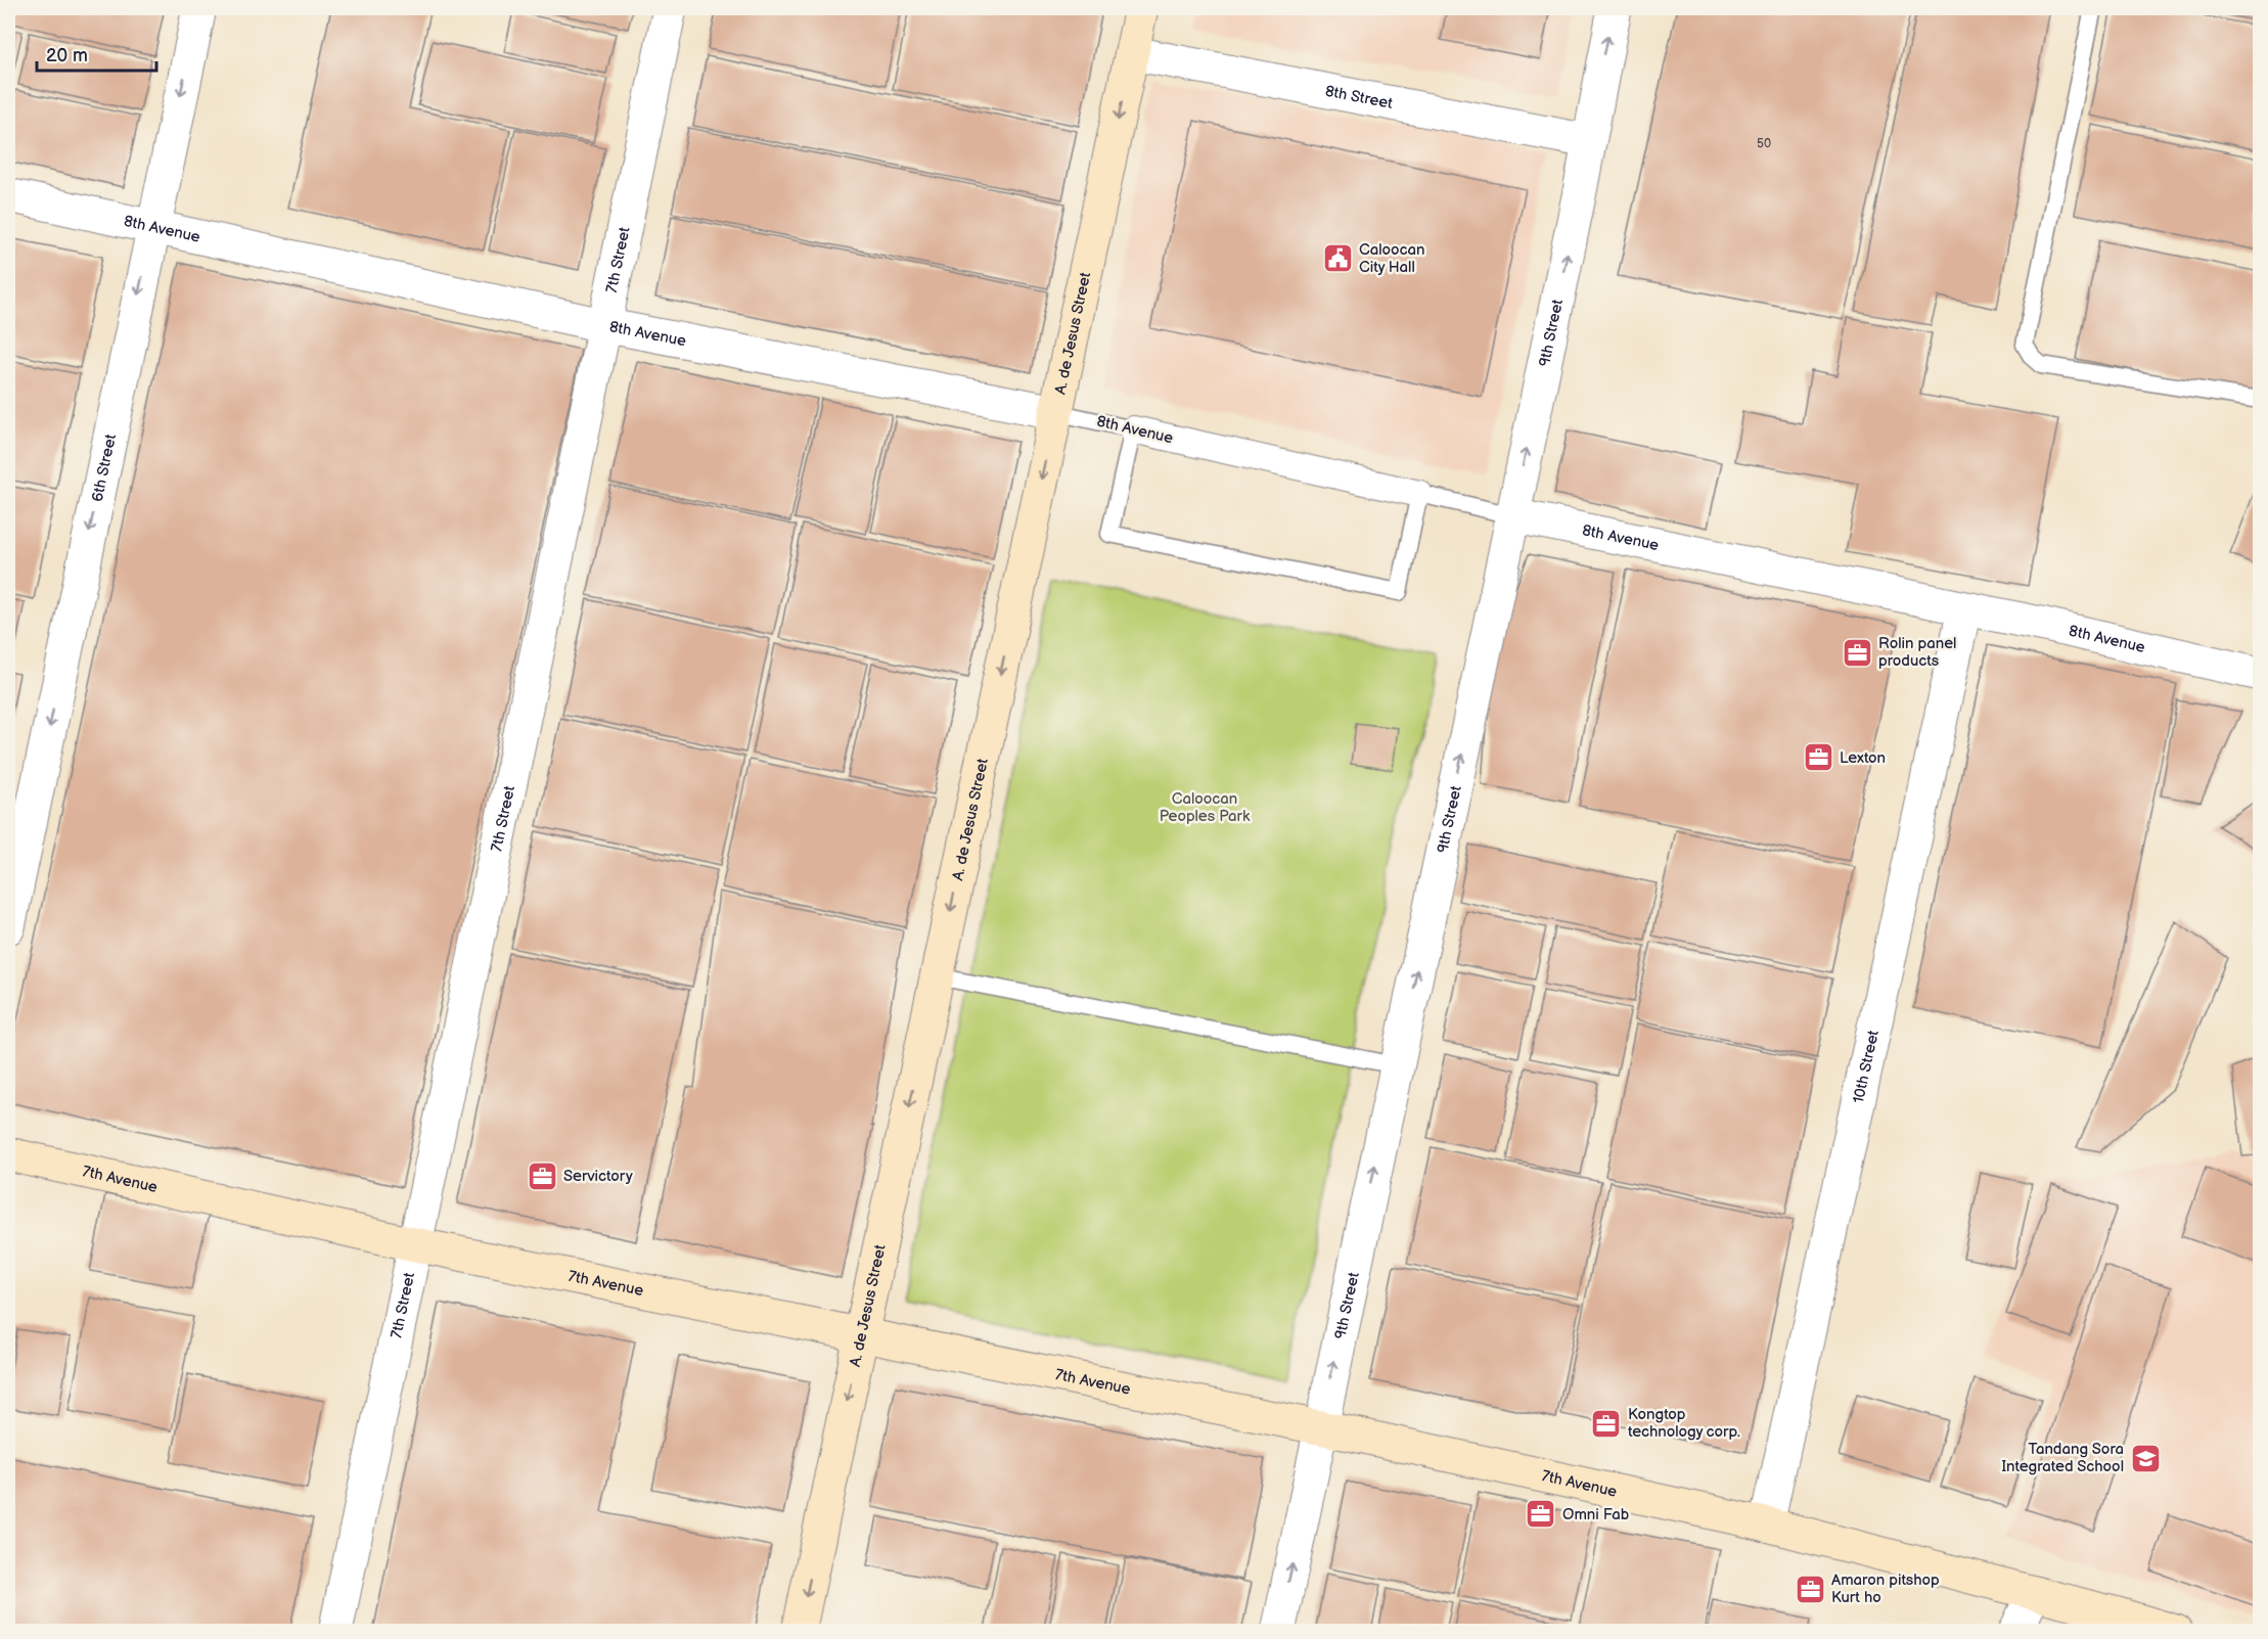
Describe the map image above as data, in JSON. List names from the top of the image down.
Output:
{
  "streets": {
    "main road": ["A. de Jesus Street", "7th Avenue"],
    "street": [
      "8th Street",
      "8th Avenue",
      "7th Street",
      "9th Street",
      "6th Street",
      "10th Street"
    ]
  },
  "crossings": [
    ["8th Street", "A. de Jesus Street"],
    ["8th Street", "9th Street"],
    ["8th Avenue", "7th Street"],
    ["8th Avenue", "A. de Jesus Street"],
    ["8th Avenue", "9th Street"],
    ["8th Avenue", "6th Street"],
    ["8th Avenue", "10th Street"],
    ["7th Street", "7th Avenue"],
    ["A. de Jesus Street", "7th Avenue"],
    ["9th Street", "7th Avenue"],
    ["10th Street", "7th Avenue"]
  ],
  "one_way": ["A. de Jesus Street", "9th Street", "6th Street"],
  "parks": ["Caloocan Peoples Park"],
  "places": {
    "public building": ["Caloocan City Hall"],
    "office": [
      "Rolin panel products",
      "Lexton",
      "Servictory",
      "Kongtop technology corp.",
      "Omni Fab",
      "Amaron pitshop Kurt ho"
    ],
    "school or university": ["Tandang Sora Integrated School"]
  },
  "house_numbers": ["50"],
  "scale_bar": "20 m"
}
